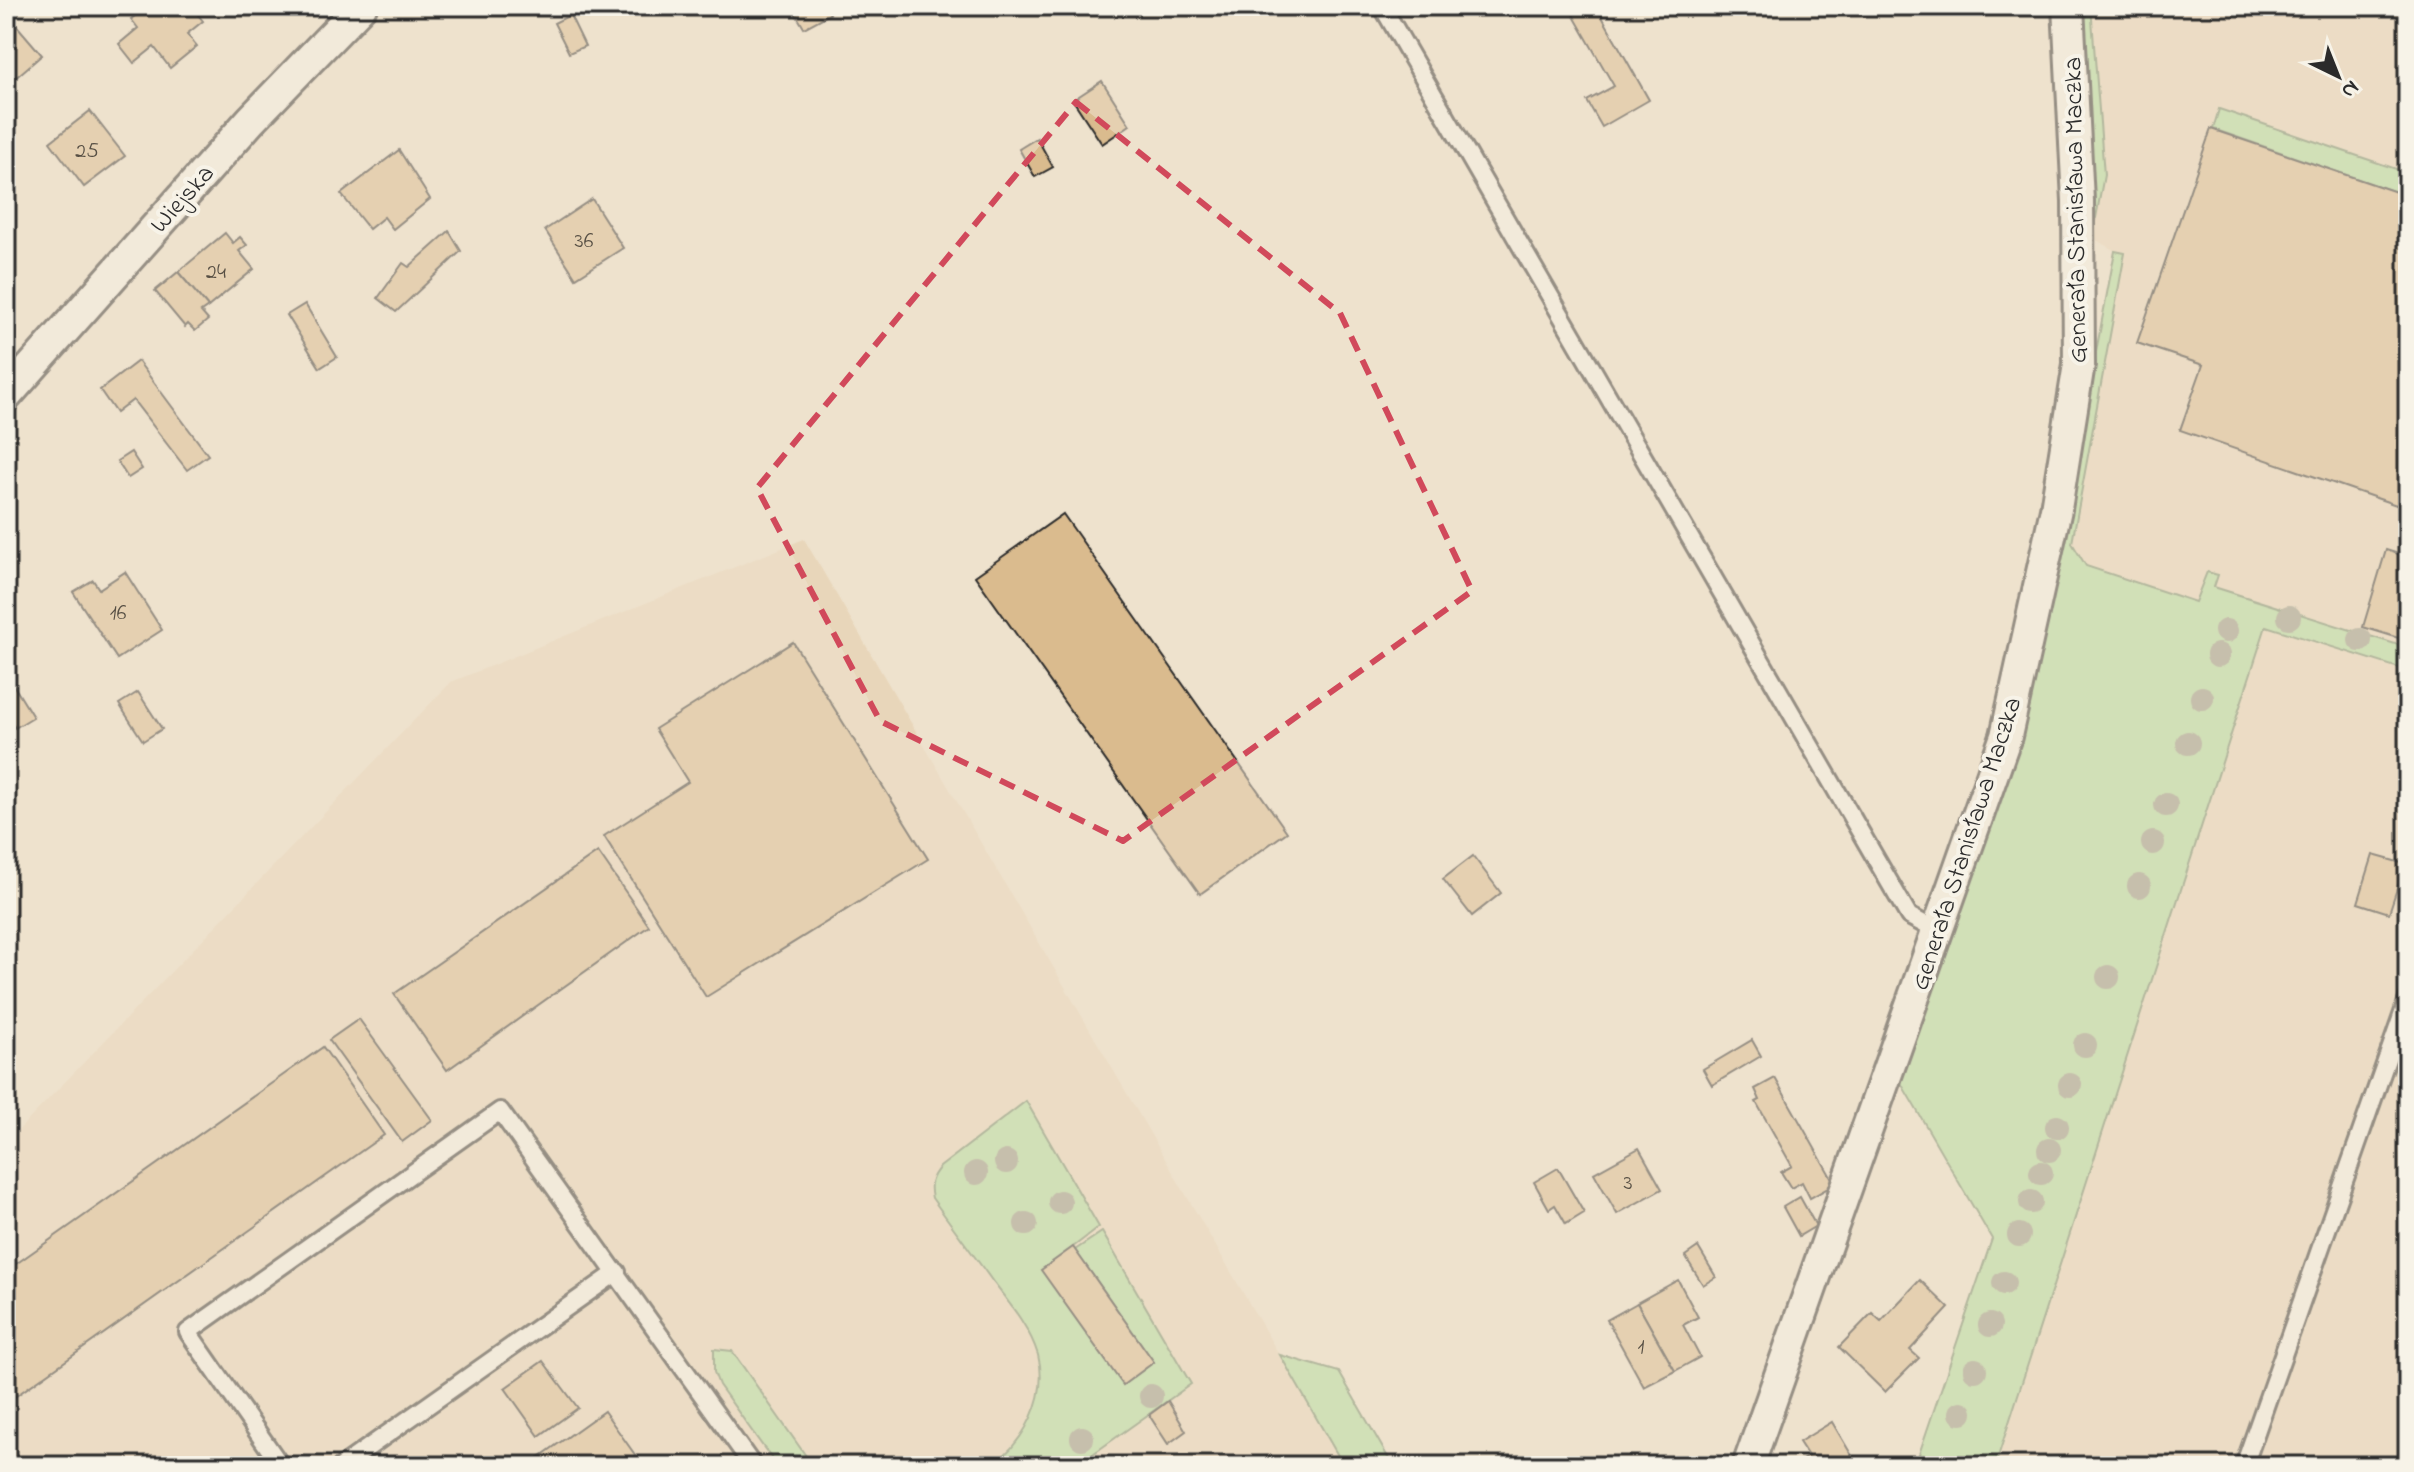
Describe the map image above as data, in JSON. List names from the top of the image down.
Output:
{
  "streets": {
    "street": ["Wiejska", "Generała Stanisława Maczka"]
  },
  "house_numbers": [
    "25",
    "36",
    "24",
    "16",
    "3",
    "1"
  ],
  "north": "bottom right"
}
